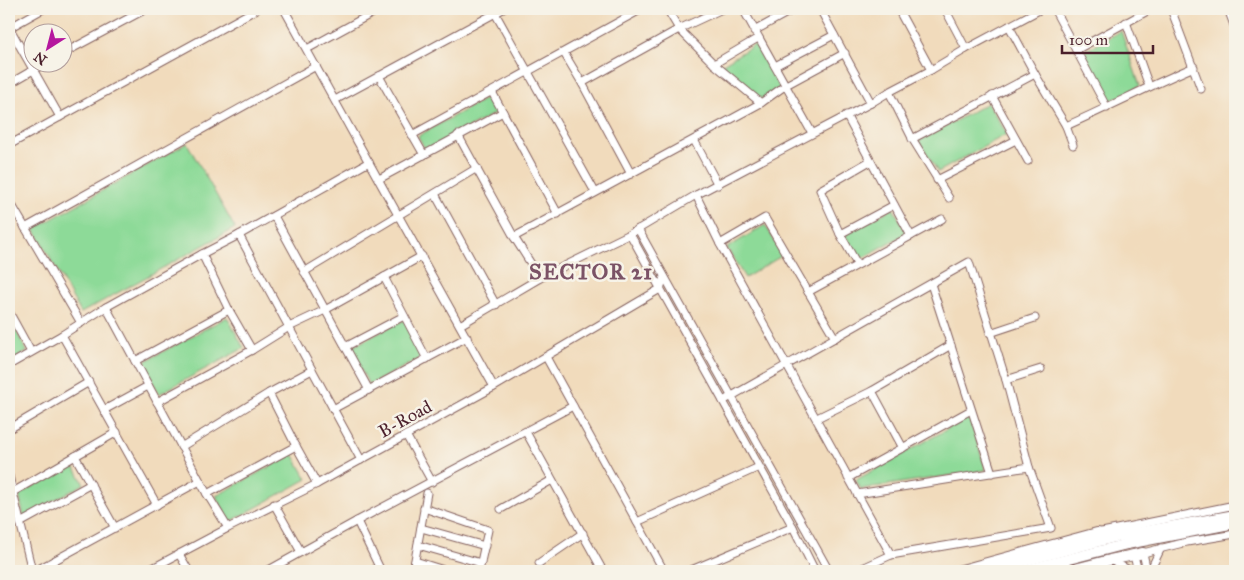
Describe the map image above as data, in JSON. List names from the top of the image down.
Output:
{
  "streets": {
    "street": ["B-Road"]
  },
  "districts": ["SECTOR 21"],
  "scale_bar": "100 m",
  "north": "bottom left"
}
